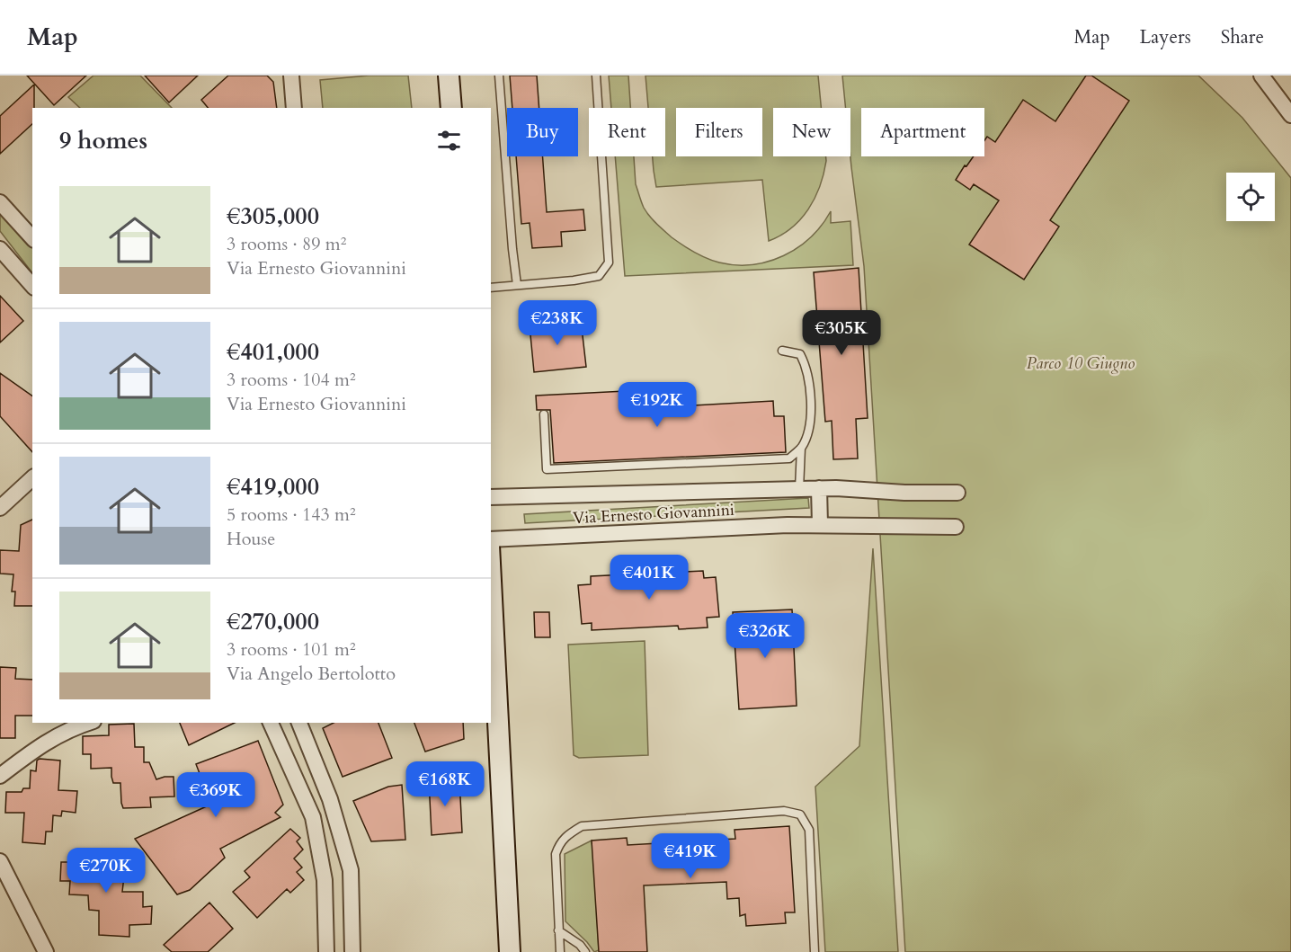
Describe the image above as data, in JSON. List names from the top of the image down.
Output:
{
  "streets": {
    "street": ["Via Ernesto Giovannini"]
  },
  "parks": ["Parco 10 Giugno"],
  "page": {
    "header": "Map",
    "nav": ["Map", "Layers", "Share"],
    "chip": [
      "Buy",
      "Rent",
      "Filters",
      "New",
      "Apartment"
    ],
    "heading": "9 homes",
    "list": [
      {
        "name": "€305,000",
        "note": "3 rooms · 89 m² · Via Ernesto Giovannini"
      },
      {
        "name": "€401,000",
        "note": "3 rooms · 104 m² · Via Ernesto Giovannini"
      },
      {
        "name": "€419,000",
        "note": "5 rooms · 143 m² · House"
      },
      {
        "name": "€270,000",
        "note": "3 rooms · 101 m² · Via Angelo Bertolotto"
      }
    ],
    "price": [
      "€238K",
      "€305K",
      "€192K",
      "€401K",
      "€326K",
      "€168K",
      "€369K",
      "€419K",
      "€270K"
    ]
  }
}
